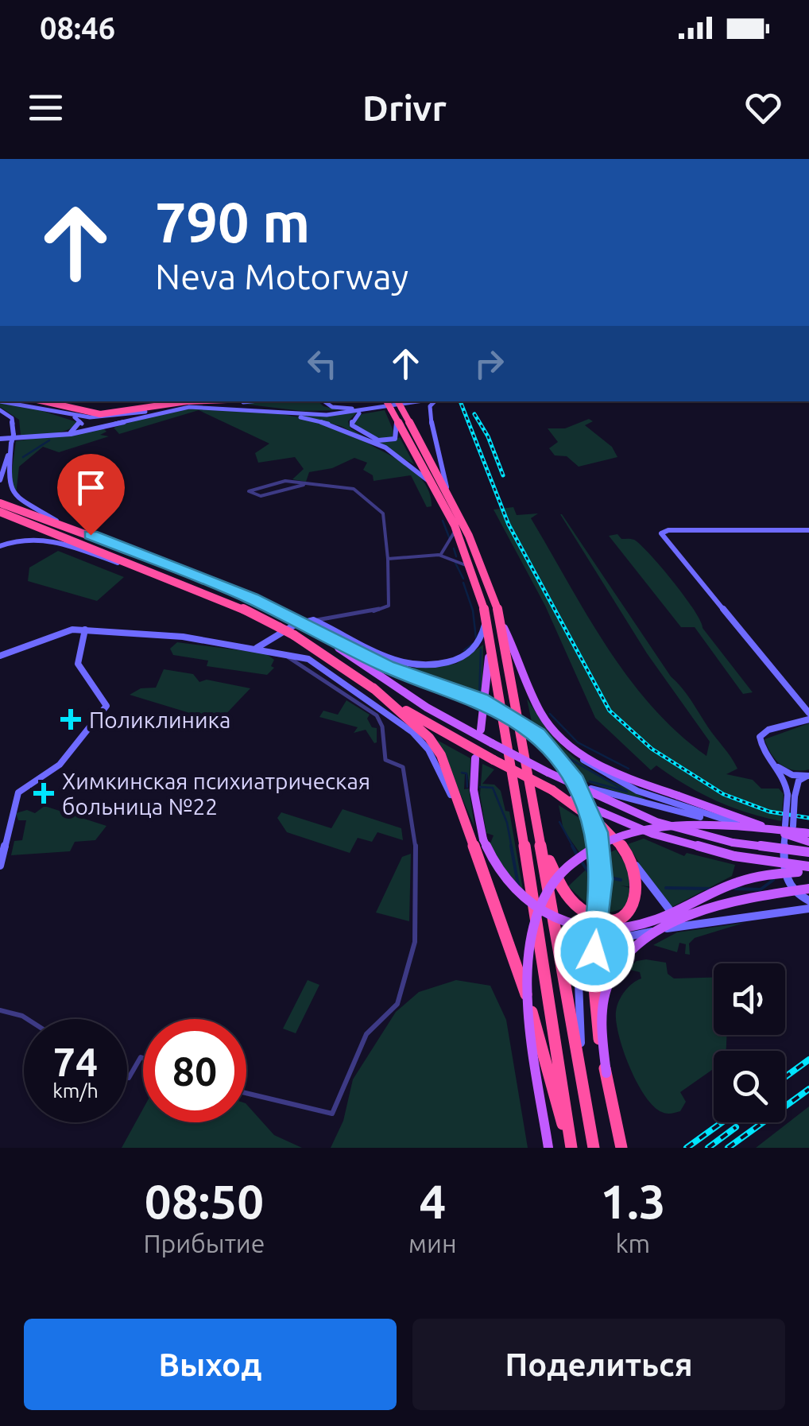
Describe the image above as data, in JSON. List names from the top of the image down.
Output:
{
  "places": {
    "health": ["Поликлиника", "Химкинская психиатрическая больница №22"]
  },
  "page": {
    "status": "08:46",
    "header": "Drivr",
    "turn": ["790 m", "Neva Motorway"],
    "speed": "74 km/h",
    "limit": "80",
    "eta": [
      "08:50",
      "Прибытие",
      "4",
      "мин",
      "1.3",
      "km"
    ],
    "buttons": ["Выход", "Поделиться"]
  }
}
